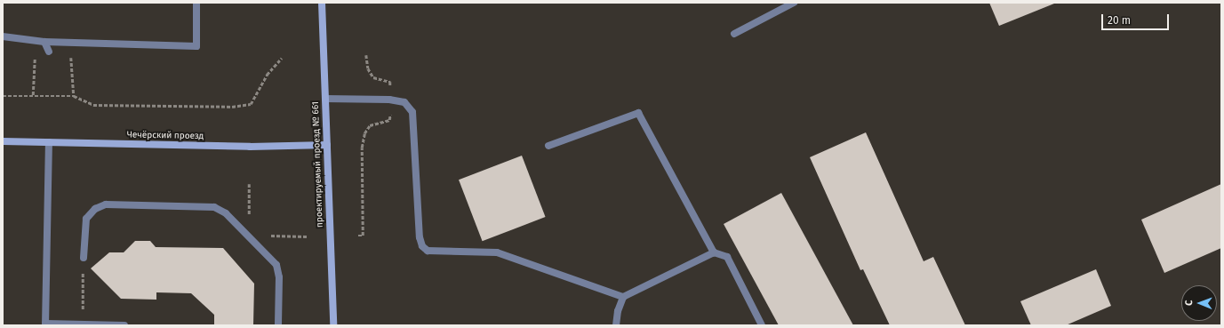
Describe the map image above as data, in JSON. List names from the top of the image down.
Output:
{
  "streets": {
    "main road": ["Чечёрский проезд", "проектируемый проезд № 661"]
  },
  "crossings": [
    ["Чечёрский проезд", "проектируемый проезд № 661"]
  ],
  "scale_bar": "20 m",
  "north": "left"
}
